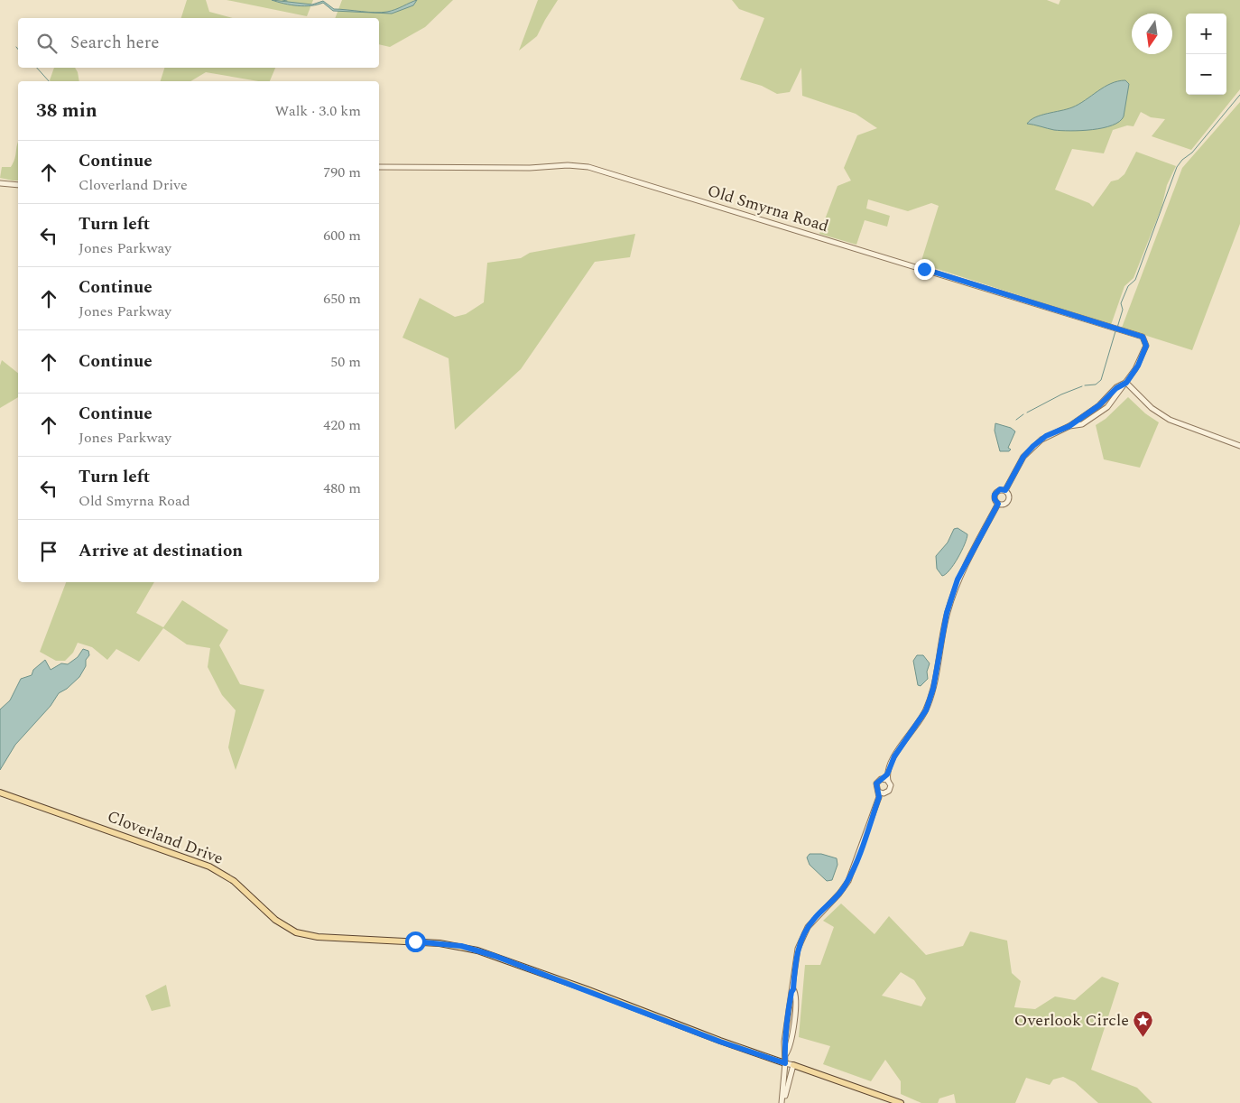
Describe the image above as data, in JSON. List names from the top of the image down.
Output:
{
  "streets": {
    "main road": ["Cloverland Drive"],
    "street": ["Old Smyrna Road"]
  },
  "places": {
    "place": ["Overlook Circle"]
  },
  "north": "bottom",
  "page": {
    "map_buttons": ["+", "−"],
    "search": "Search here",
    "heading": ["38 min", "Walk · 3.0 km"],
    "list": [
      ["Continue", "Cloverland Drive", "790 m"],
      ["Turn left", "Jones Parkway", "600 m"],
      ["Continue", "Jones Parkway", "650 m"],
      ["Continue", "50 m"],
      ["Continue", "Jones Parkway", "420 m"],
      ["Turn left", "Old Smyrna Road", "480 m"],
      "Arrive at destination"
    ]
  }
}
